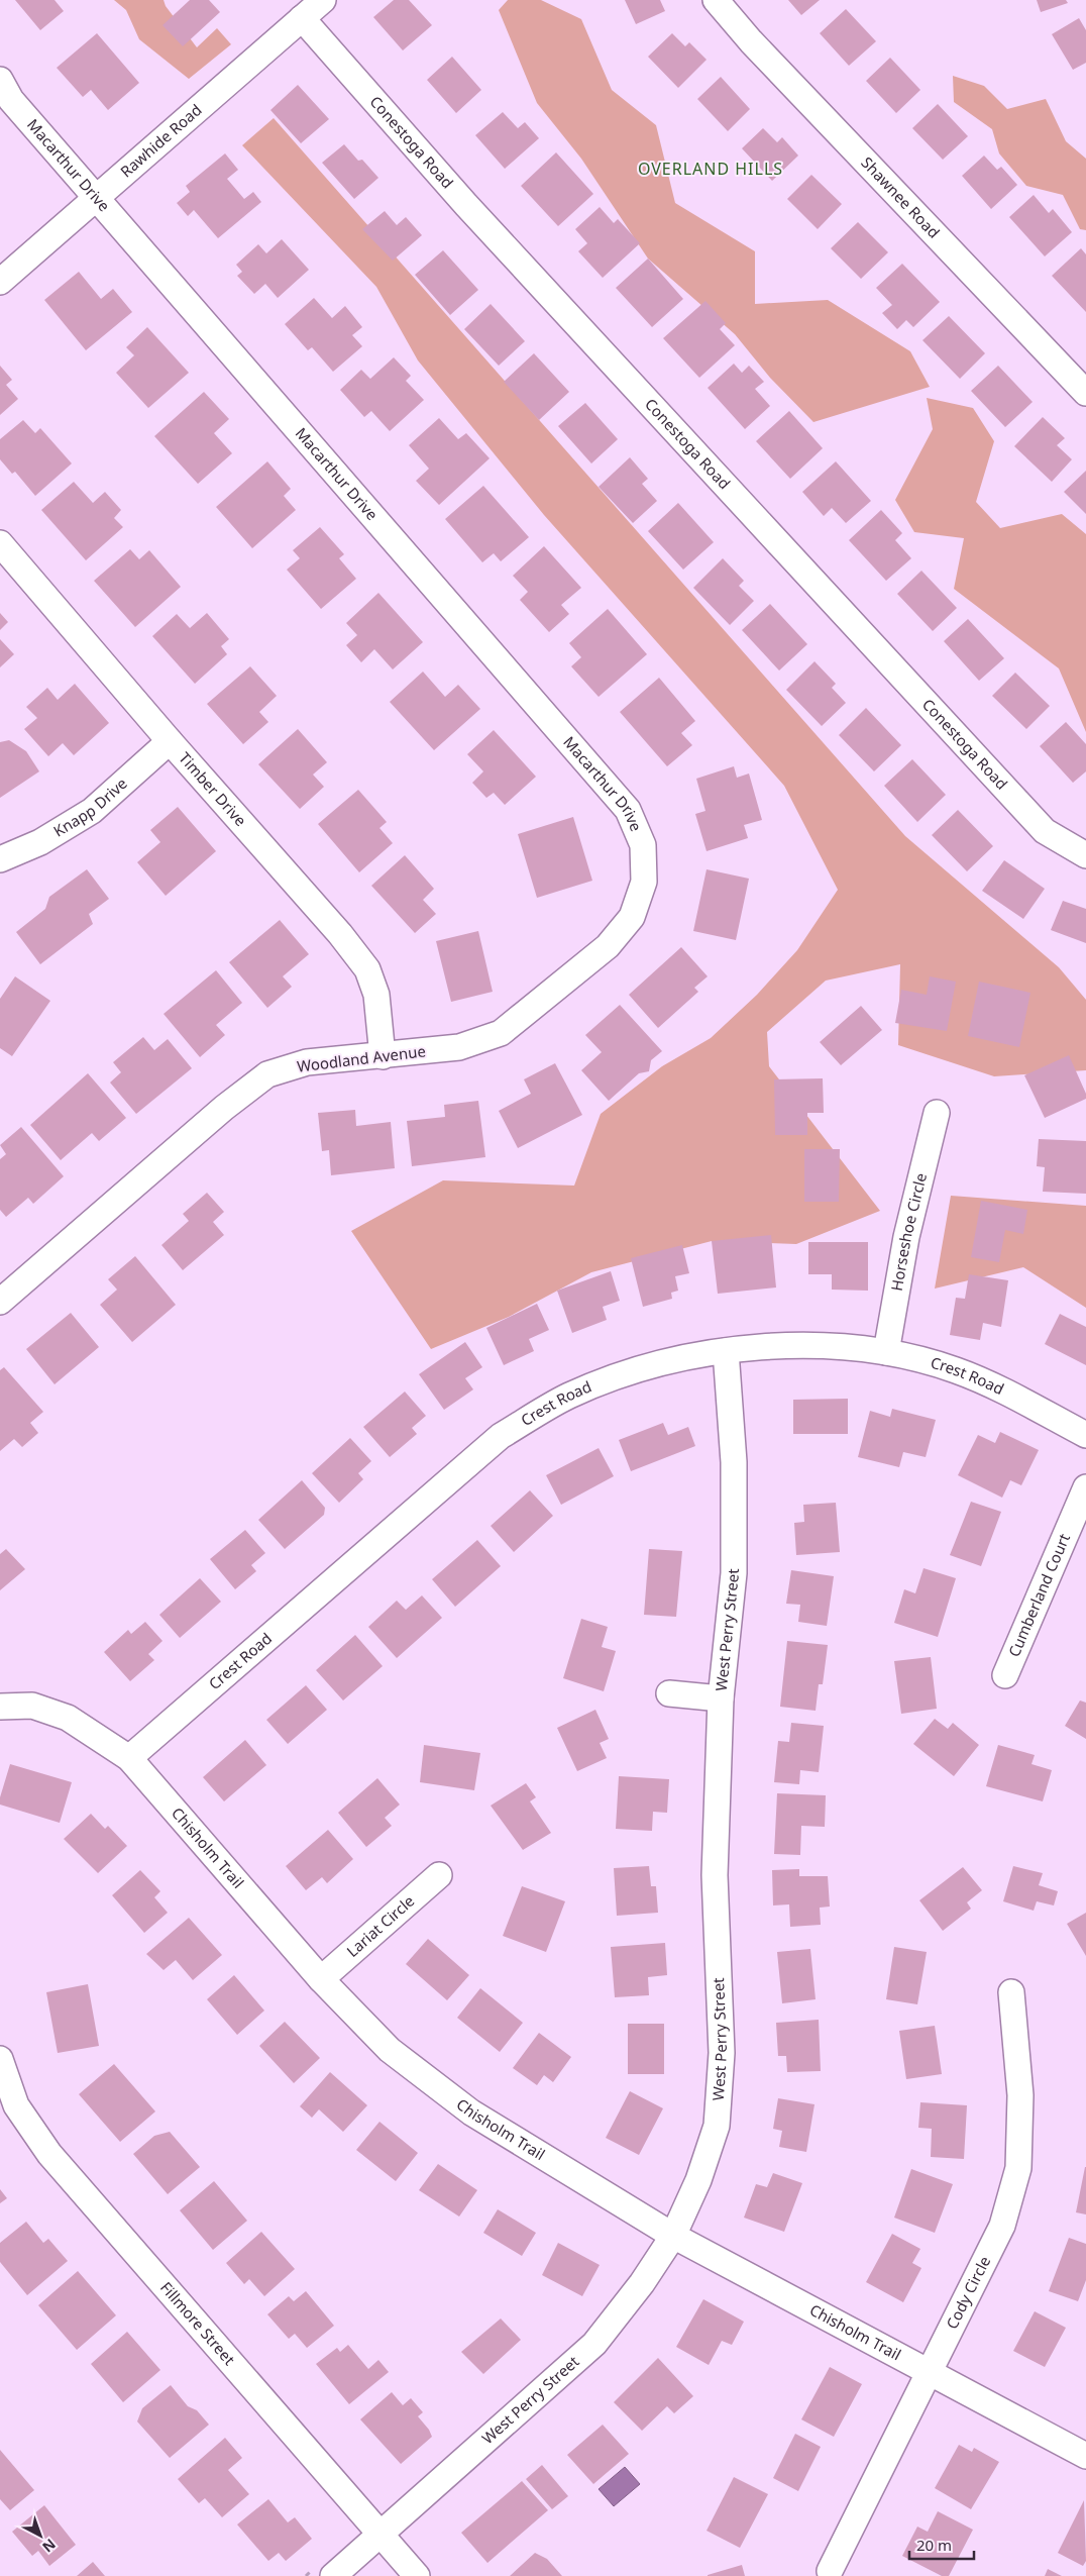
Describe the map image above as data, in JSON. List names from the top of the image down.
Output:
{
  "streets": {
    "street": [
      "Rawhide Road",
      "Conestoga Road",
      "Macarthur Drive",
      "Shawnee Road",
      "Timber Drive",
      "Knapp Drive",
      "Woodland Avenue",
      "Horseshoe Circle",
      "Crest Road",
      "Cumberland Court",
      "West Perry Street",
      "Chisholm Trail",
      "Lariat Circle",
      "Cody Circle",
      "Fillmore Street"
    ]
  },
  "crossings": [
    ["Rawhide Road", "Conestoga Road"],
    ["Rawhide Road", "Macarthur Drive"],
    ["Macarthur Drive", "Woodland Avenue"],
    ["Timber Drive", "Knapp Drive"],
    ["Timber Drive", "Woodland Avenue"],
    ["Horseshoe Circle", "Crest Road"],
    ["Crest Road", "West Perry Street"],
    ["Crest Road", "Chisholm Trail"],
    ["West Perry Street", "Chisholm Trail"],
    ["West Perry Street", "Fillmore Street"],
    ["Chisholm Trail", "Lariat Circle"],
    ["Chisholm Trail", "Cody Circle"]
  ],
  "districts": ["OVERLAND HILLS"],
  "scale_bar": "20 m",
  "north": "bottom right"
}
